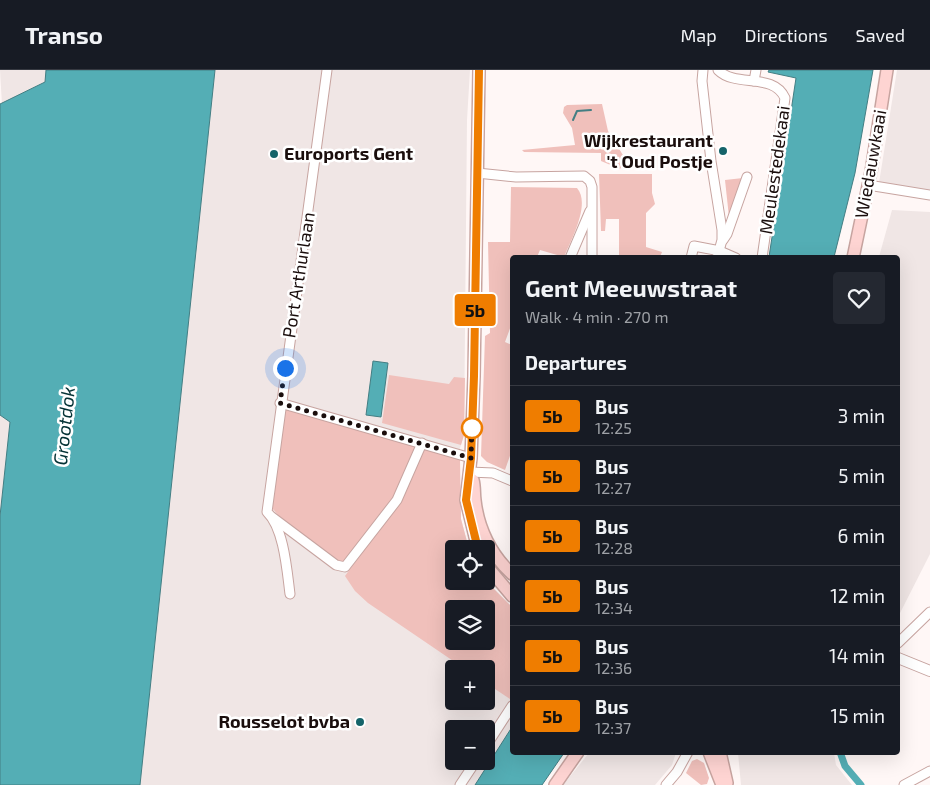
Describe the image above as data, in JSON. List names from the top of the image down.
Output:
{
  "streets": {
    "main road": ["Wiedauwkaai"],
    "street": ["Meulestedekaai", "Port Arthurlaan"]
  },
  "water": ["Grootdok"],
  "places": ["Wijkrestaurant 't Oud Postje", "Euroports Gent", "Rousselot bvba"],
  "lines": ["bus line 5b"],
  "page": {
    "header": "Transo",
    "nav": ["Map", "Directions", "Saved"],
    "on_map": "5b",
    "heading": [
      ["Gent Meeuwstraat", "Walk · 4 min · 270 m"],
      "Departures"
    ],
    "list": [
      {
        "mark": "5b",
        "name": "Bus",
        "note": "12:25",
        "value": "3 min"
      },
      {
        "mark": "5b",
        "name": "Bus",
        "note": "12:27",
        "value": "5 min"
      },
      {
        "mark": "5b",
        "name": "Bus",
        "note": "12:28",
        "value": "6 min"
      },
      {
        "mark": "5b",
        "name": "Bus",
        "note": "12:34",
        "value": "12 min"
      },
      {
        "mark": "5b",
        "name": "Bus",
        "note": "12:36",
        "value": "14 min"
      },
      {
        "mark": "5b",
        "name": "Bus",
        "note": "12:37",
        "value": "15 min"
      }
    ],
    "map_buttons": ["+", "−"]
  }
}
